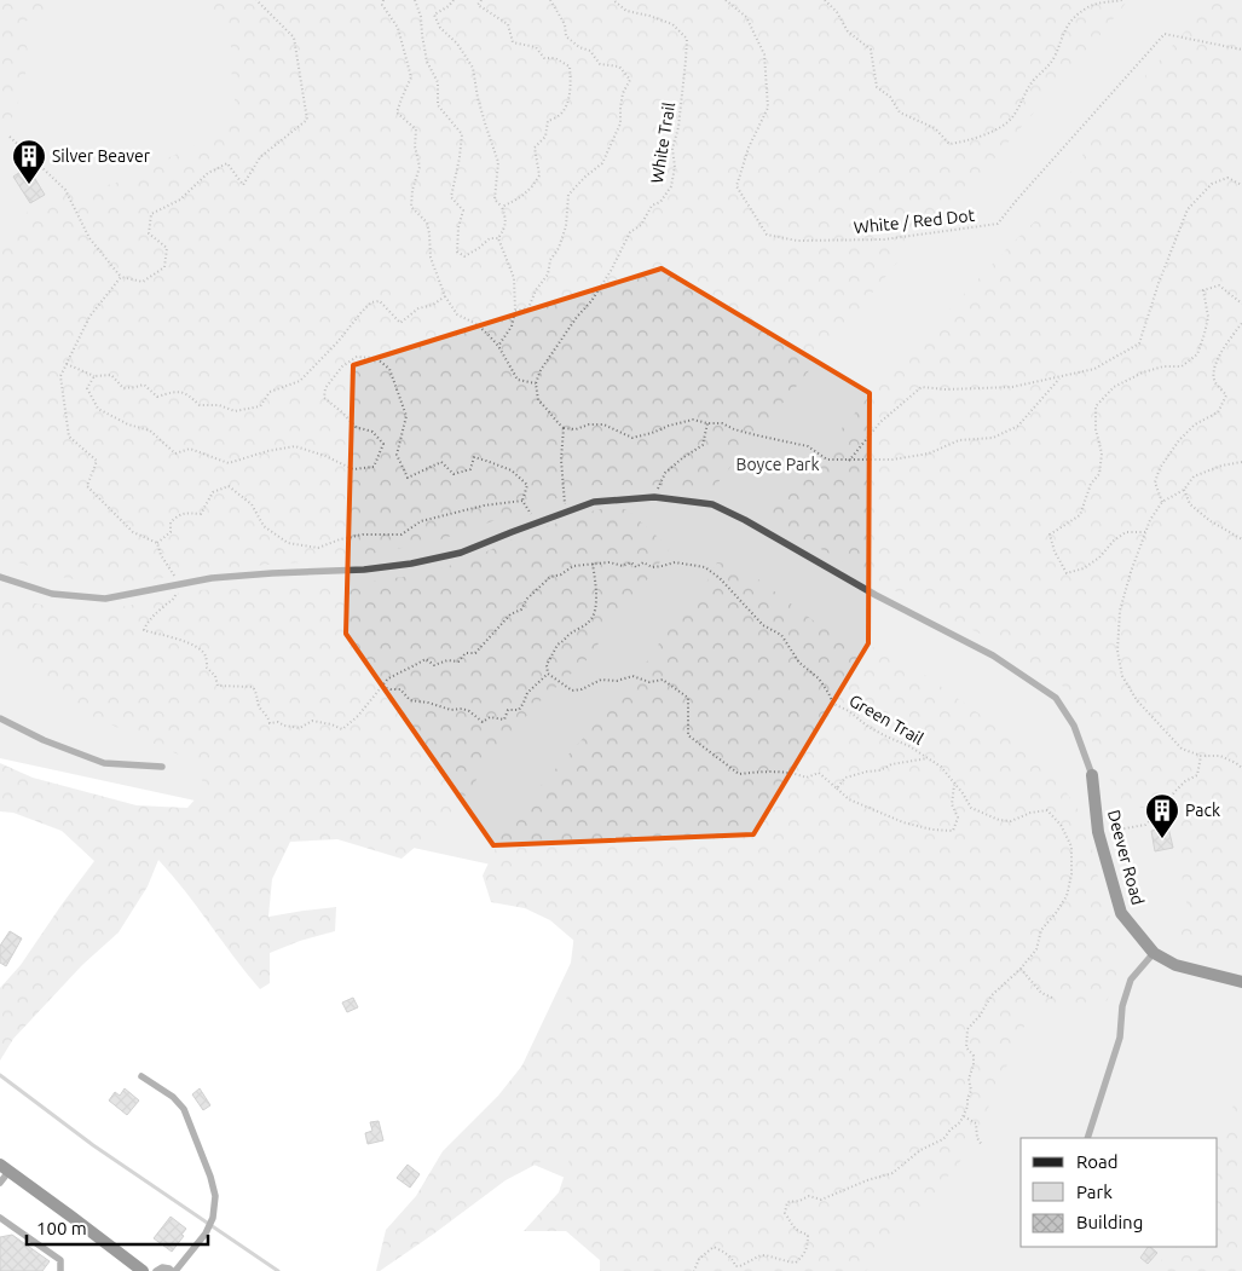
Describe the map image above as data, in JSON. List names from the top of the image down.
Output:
{
  "streets": {
    "street": ["Deever Road"],
    "path": ["White Trail", "White / Red Dot", "Green Trail"]
  },
  "parks": ["Boyce Park"],
  "places": {
    "building": ["Silver Beaver", "Pack"]
  },
  "legend": ["Road", "Park", "Building"],
  "scale_bar": "100 m"
}
